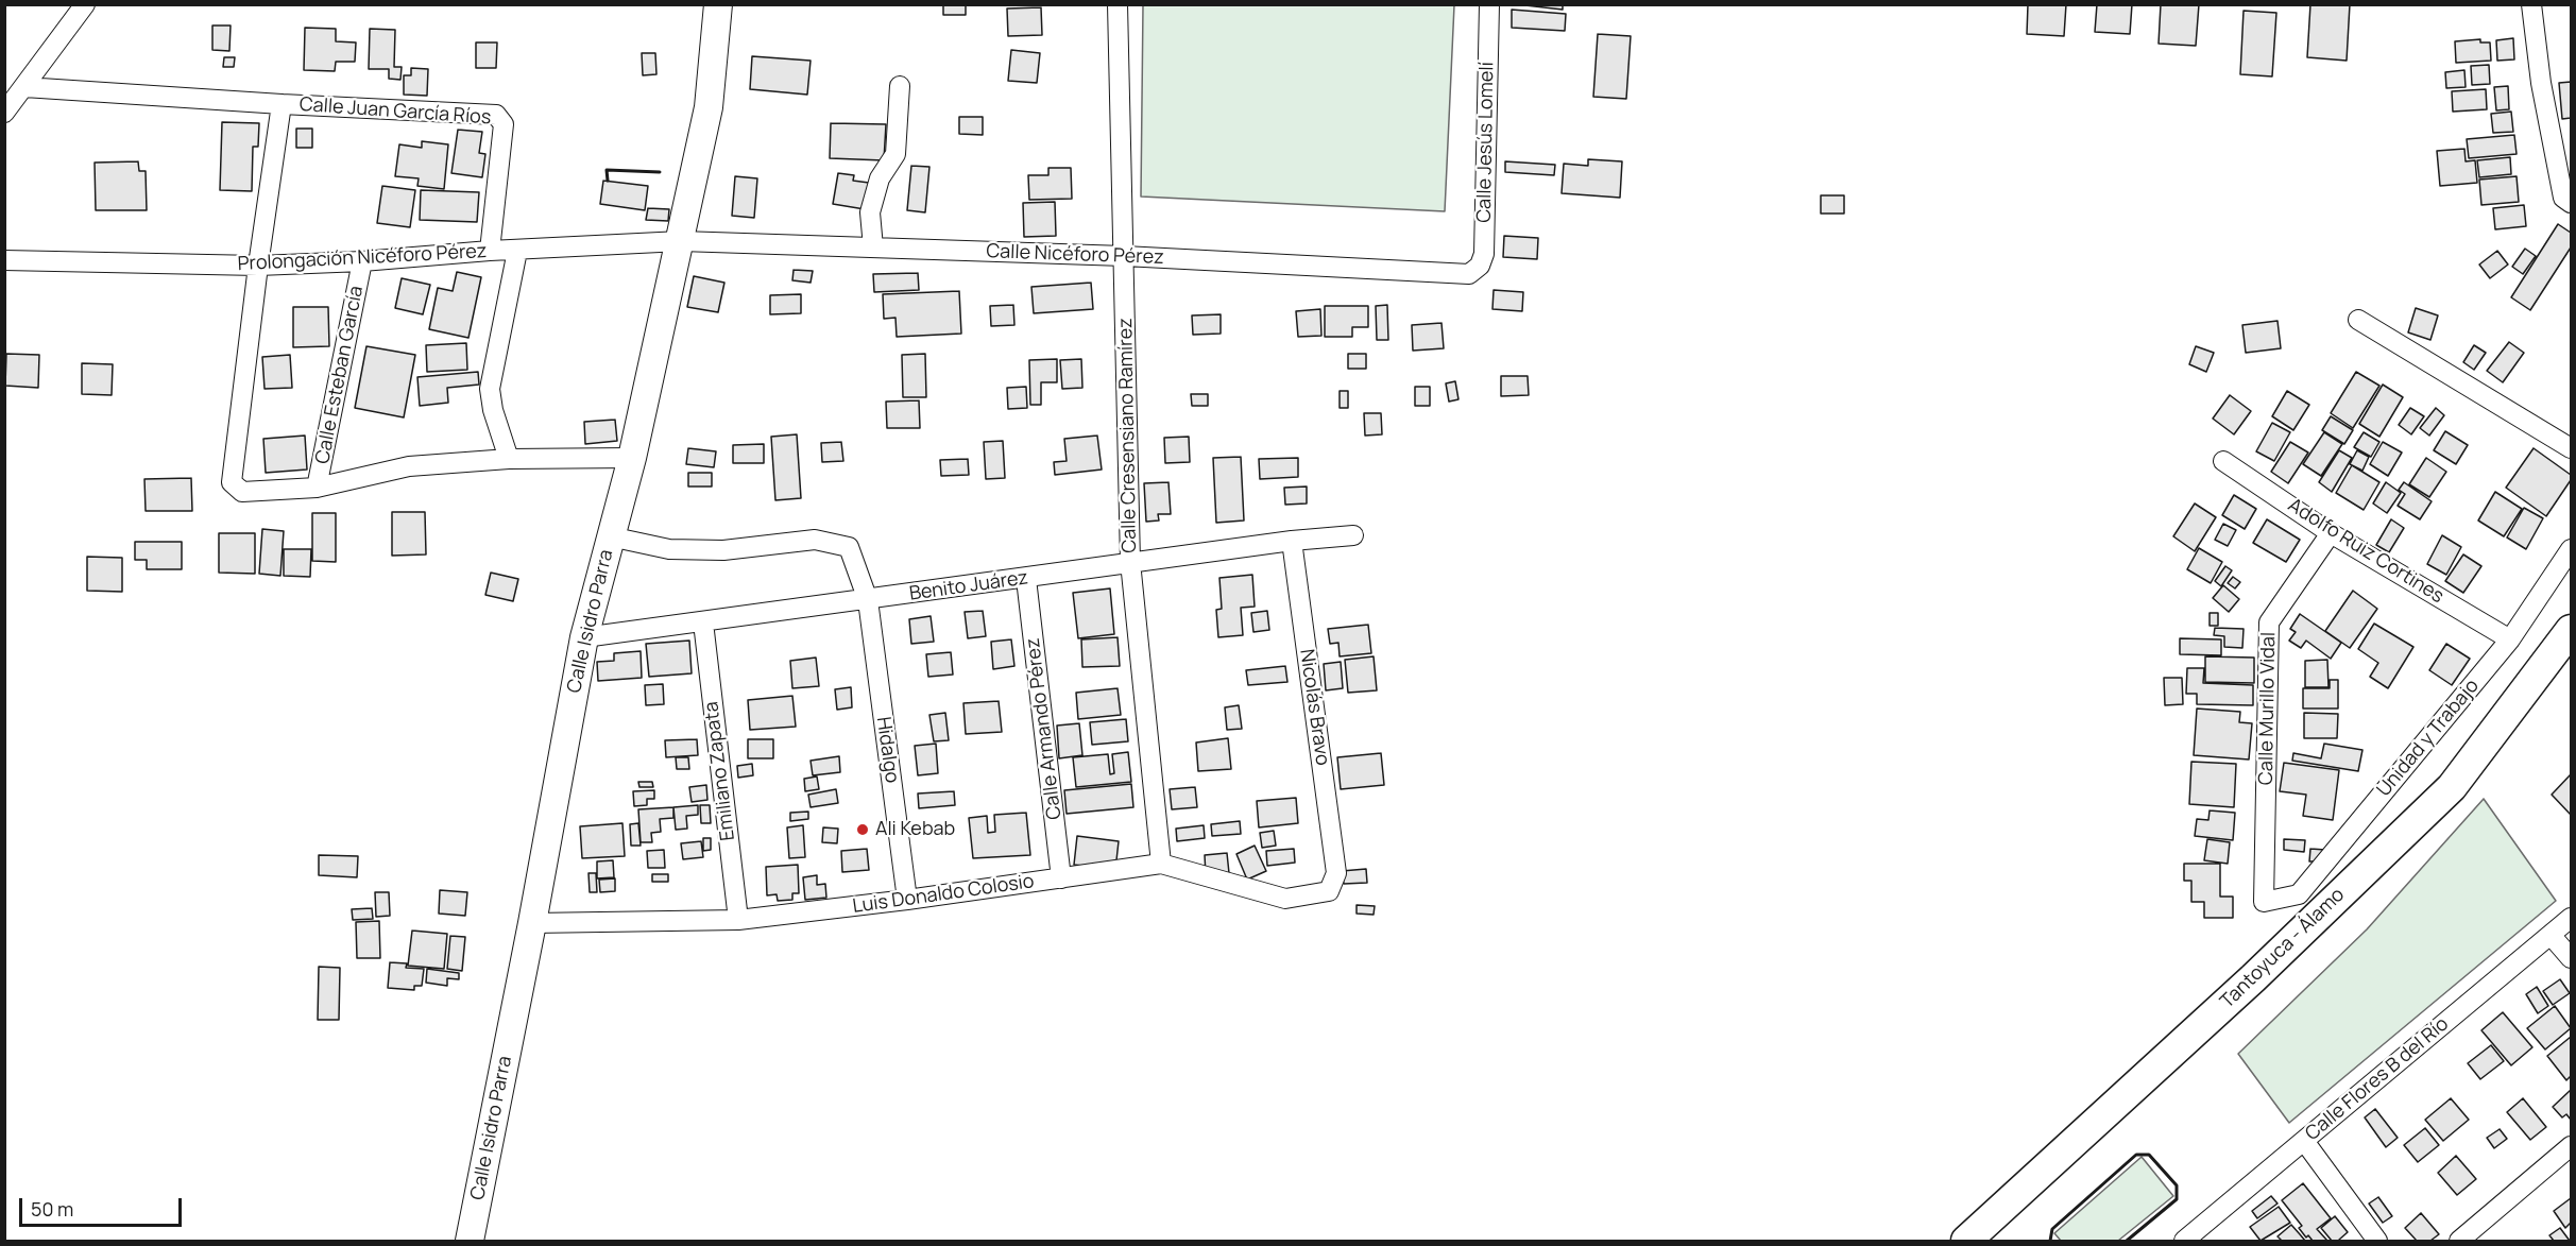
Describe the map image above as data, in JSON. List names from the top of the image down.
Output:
{
  "streets": {
    "main road": ["Tantoyuca - Álamo"],
    "street": [
      "Calle Juan García Ríos",
      "Calle Jesús Lomelí",
      "Calle Nicéforo Pérez",
      "Prolongación Nicéforo Pérez",
      "Calle Esteban García",
      "Calle Cresensiano Ramírez",
      "Adolfo Ruiz Cortines",
      "Benito Juárez",
      "Calle Isidro Parra",
      "Nicolás Bravo",
      "Calle Murillo Vidal",
      "Calle Armando Pérez",
      "Unidad y Trabajo",
      "Hidalgo",
      "Emiliano Zapata",
      "Luis Donaldo Colosio",
      "Calle Flores B del Río"
    ]
  },
  "crossings": [
    ["Calle Juan García Ríos", "Prolongación Nicéforo Pérez"],
    ["Calle Juan García Ríos", "Calle Esteban García"],
    ["Calle Jesús Lomelí", "Calle Nicéforo Pérez"],
    ["Calle Nicéforo Pérez", "Prolongación Nicéforo Pérez"],
    ["Calle Nicéforo Pérez", "Calle Cresensiano Ramírez"],
    ["Calle Nicéforo Pérez", "Calle Isidro Parra"],
    ["Prolongación Nicéforo Pérez", "Calle Esteban García"],
    ["Prolongación Nicéforo Pérez", "Calle Isidro Parra"],
    ["Calle Cresensiano Ramírez", "Benito Juárez"],
    ["Calle Cresensiano Ramírez", "Luis Donaldo Colosio"],
    ["Adolfo Ruiz Cortines", "Calle Murillo Vidal"],
    ["Adolfo Ruiz Cortines", "Unidad y Trabajo"],
    ["Benito Juárez", "Calle Isidro Parra"],
    ["Benito Juárez", "Nicolás Bravo"],
    ["Benito Juárez", "Calle Armando Pérez"],
    ["Benito Juárez", "Hidalgo"],
    ["Benito Juárez", "Emiliano Zapata"],
    ["Calle Isidro Parra", "Hidalgo"],
    ["Calle Isidro Parra", "Luis Donaldo Colosio"],
    ["Nicolás Bravo", "Luis Donaldo Colosio"],
    ["Calle Murillo Vidal", "Unidad y Trabajo"],
    ["Calle Armando Pérez", "Luis Donaldo Colosio"],
    ["Hidalgo", "Luis Donaldo Colosio"],
    ["Emiliano Zapata", "Luis Donaldo Colosio"]
  ],
  "places": ["Ali Kebab"],
  "scale_bar": "50 m"
}
